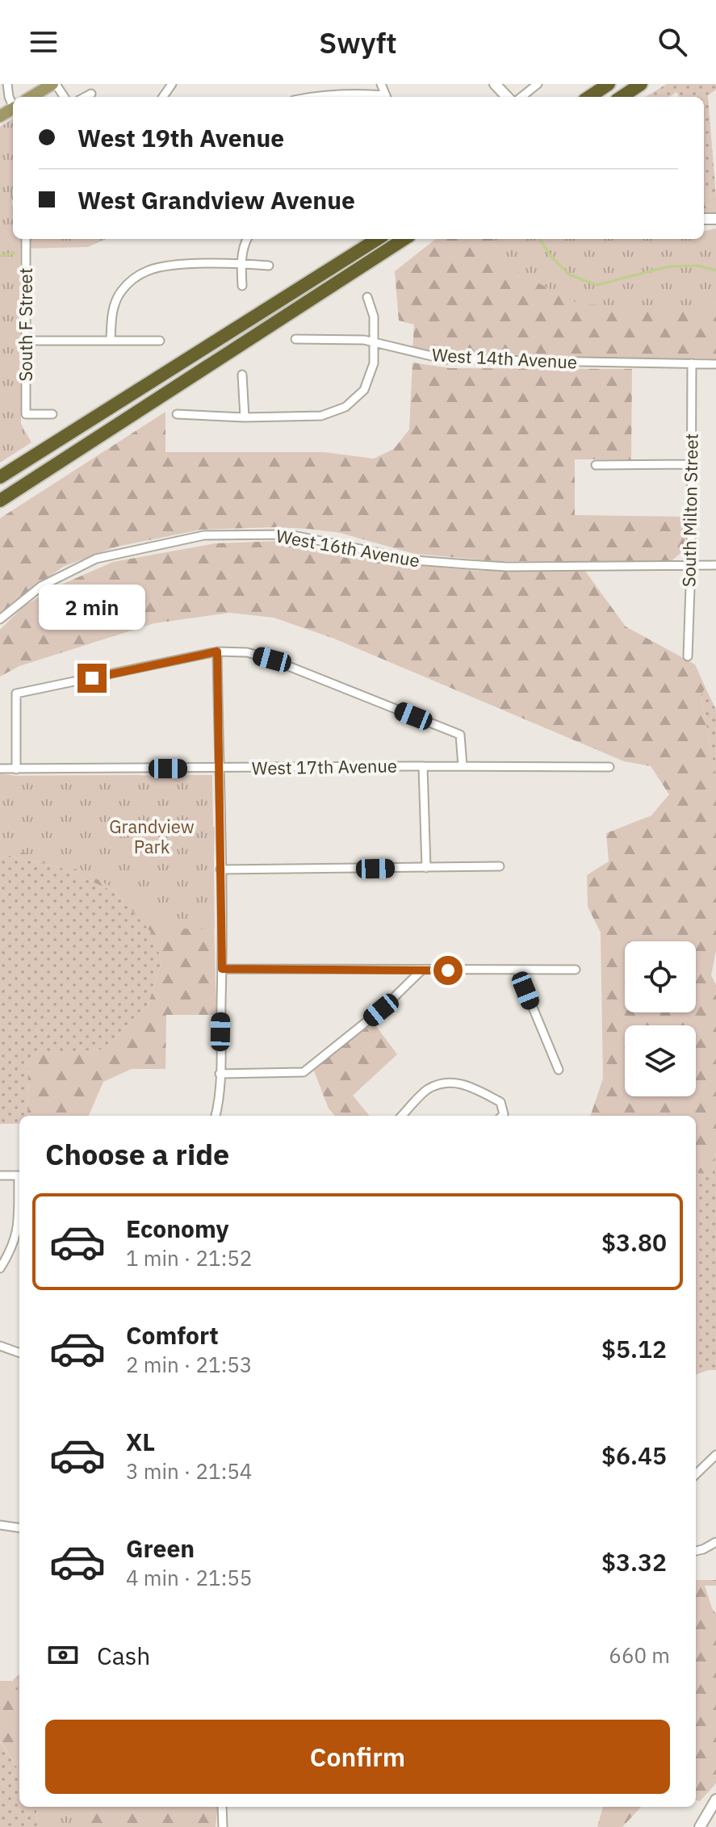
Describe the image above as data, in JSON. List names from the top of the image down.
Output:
{
  "streets": {
    "street": [
      "South F Street",
      "West 14th Avenue",
      "South Milton Street",
      "West 16th Avenue",
      "West 17th Avenue"
    ]
  },
  "crossings": [
    ["West 14th Avenue", "South Milton Street"],
    ["South Milton Street", "West 16th Avenue"]
  ],
  "parks": ["Grandview Park"],
  "page": {
    "header": "Swyft",
    "banner": ["West 19th Avenue", "West Grandview Avenue"],
    "bubble": "2 min",
    "heading": "Choose a ride",
    "list": [
      {
        "name": "Economy",
        "note": "1 min · 21:52",
        "value": "$3.80"
      },
      {
        "name": "Comfort",
        "note": "2 min · 21:53",
        "value": "$5.12"
      },
      {
        "name": "XL",
        "note": "3 min · 21:54",
        "value": "$6.45"
      },
      {
        "name": "Green",
        "note": "4 min · 21:55",
        "value": "$3.32"
      }
    ],
    "pay": ["Cash", "660 m"],
    "buttons": "Confirm"
  }
}
